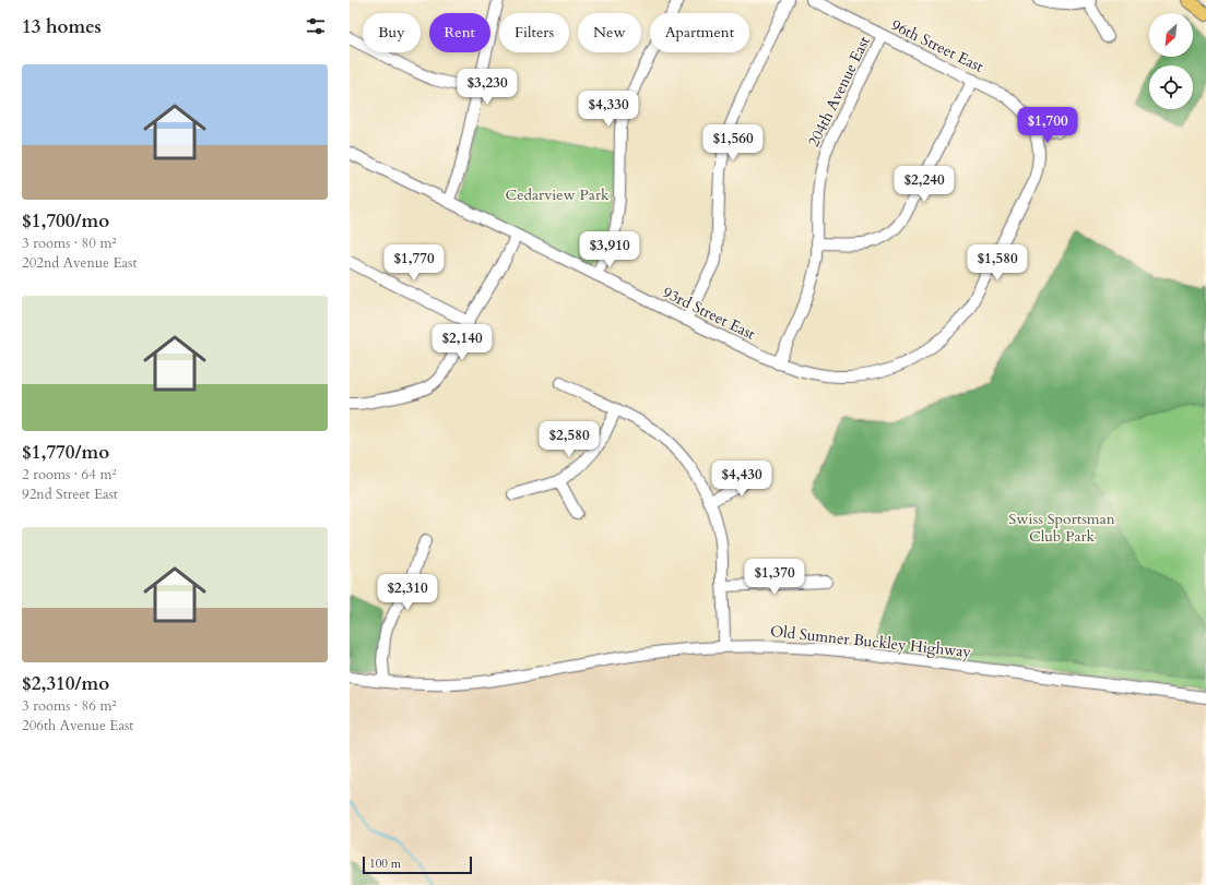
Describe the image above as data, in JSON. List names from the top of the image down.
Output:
{
  "streets": {
    "street": [
      "96th Street East",
      "204th Avenue East",
      "93rd Street East",
      "Old Sumner Buckley Highway"
    ]
  },
  "crossings": [
    ["96th Street East", "204th Avenue East"],
    ["96th Street East", "93rd Street East"],
    ["204th Avenue East", "93rd Street East"]
  ],
  "parks": ["Cedarview Park", "Swiss Sportsman Club Park"],
  "scale_bar": "100 m",
  "north": "bottom left",
  "page": {
    "heading": "13 homes",
    "chip": [
      "Buy",
      "Rent",
      "Filters",
      "New",
      "Apartment"
    ],
    "list": [
      {
        "name": "$1,700/mo",
        "note": "3 rooms · 80 m² · 202nd Avenue East"
      },
      {
        "name": "$1,770/mo",
        "note": "2 rooms · 64 m² · 92nd Street East"
      },
      {
        "name": "$2,310/mo",
        "note": "3 rooms · 86 m² · 206th Avenue East"
      }
    ],
    "price": [
      "$3,230",
      "$4,330",
      "$1,700",
      "$1,560",
      "$2,240",
      "$3,910",
      "$1,770",
      "$1,580",
      "$2,140",
      "$2,580",
      "$4,430",
      "$1,370",
      "$2,310"
    ],
    "scale": "100 m"
  }
}
